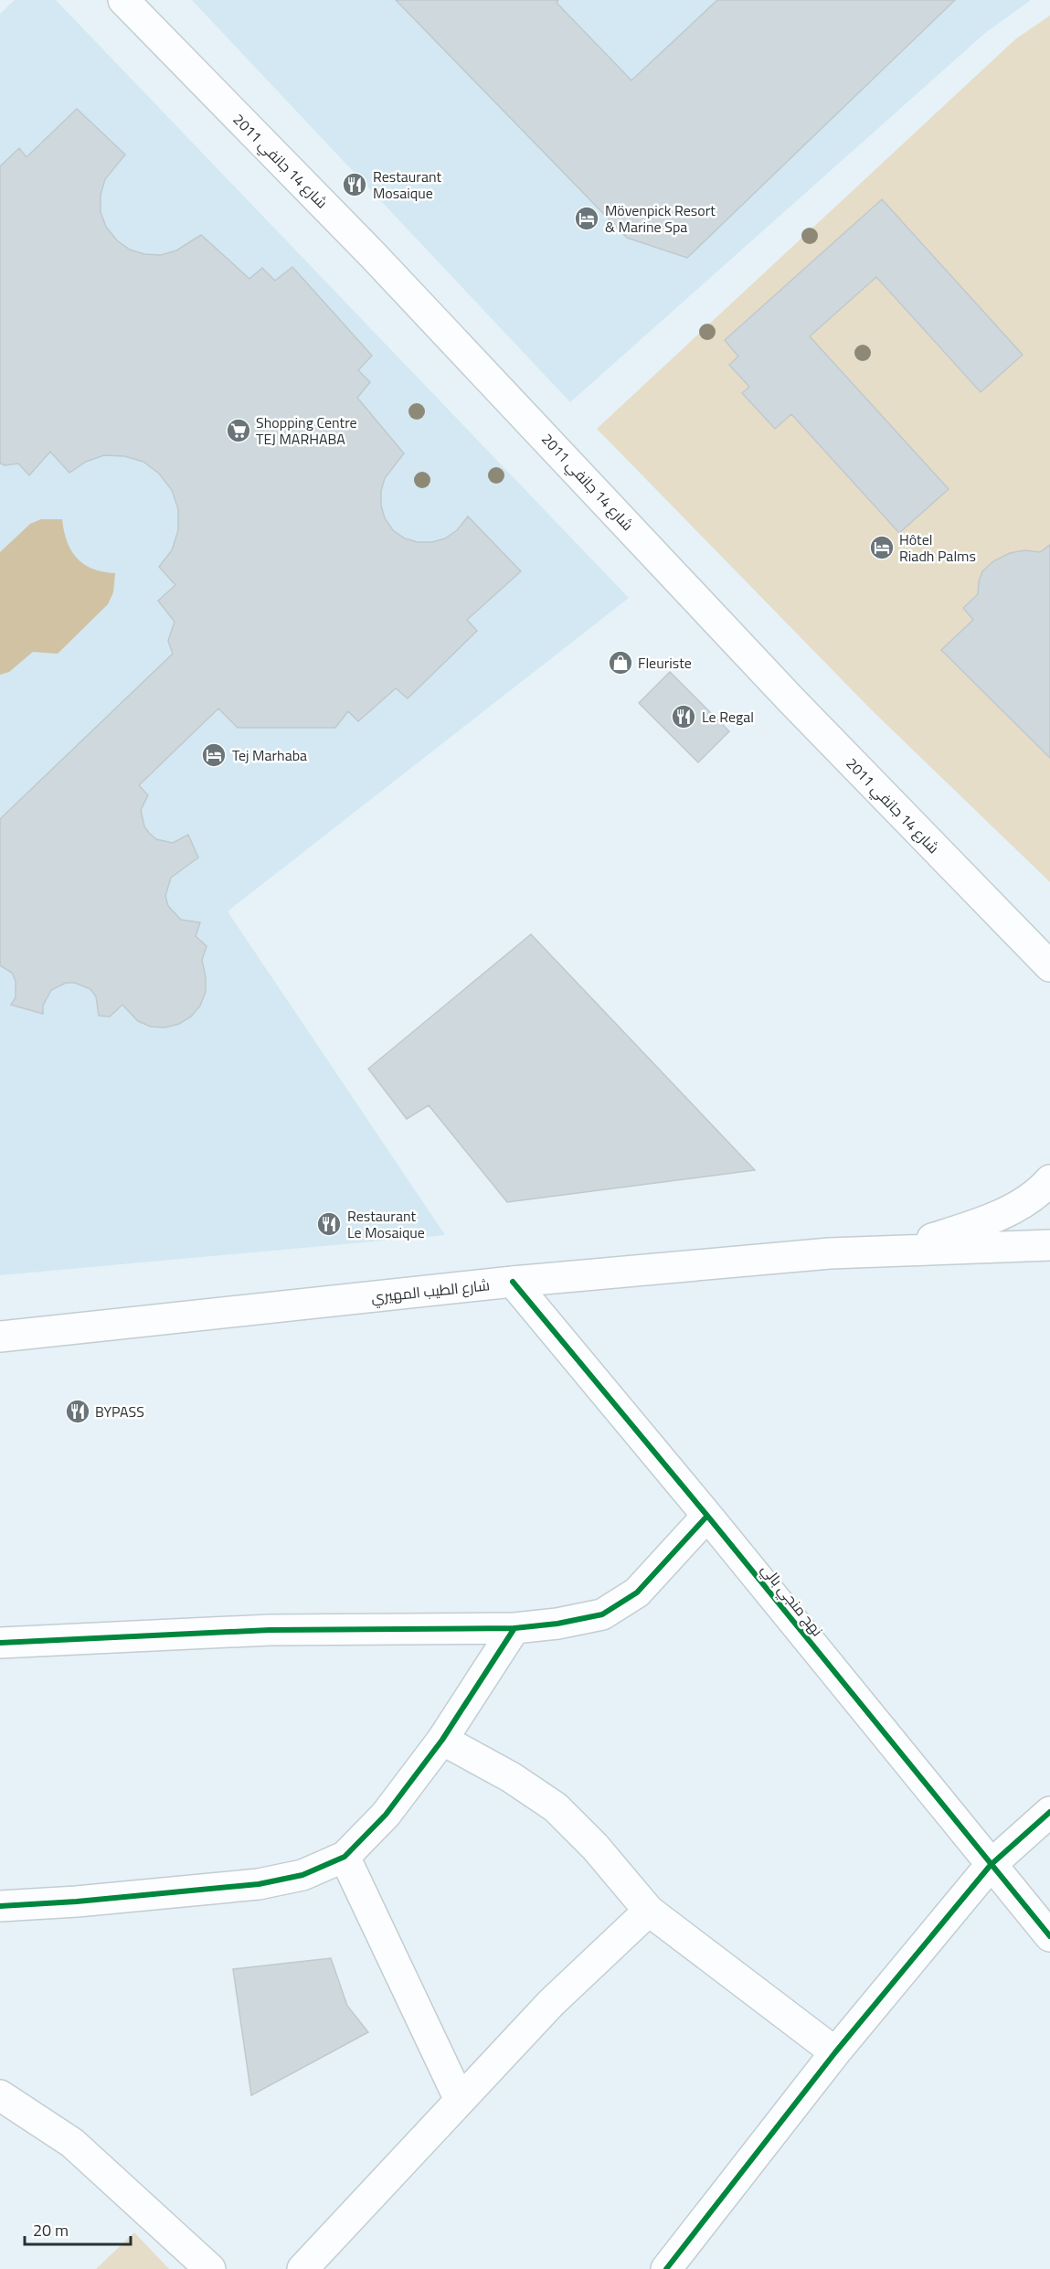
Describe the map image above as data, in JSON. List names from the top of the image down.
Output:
{
  "streets": {
    "street": ["شارع 14 جانفي 2011", "شارع الطيب المهيري", "نهج منجي بالي"]
  },
  "crossings": [
    ["شارع الطيب المهيري", "نهج منجي بالي"]
  ],
  "places": {
    "restaurant": [
      "Restaurant Mosaique",
      "Le Regal",
      "Restaurant Le Mosaique",
      "BYPASS"
    ],
    "hotel": ["Mövenpick Resort & Marine Spa", "Hôtel Riadh Palms", "Tej Marhaba"],
    "supermarket": ["Shopping Centre TEJ MARHABA"],
    "shop": ["Fleuriste"]
  },
  "scale_bar": "20 m"
}
